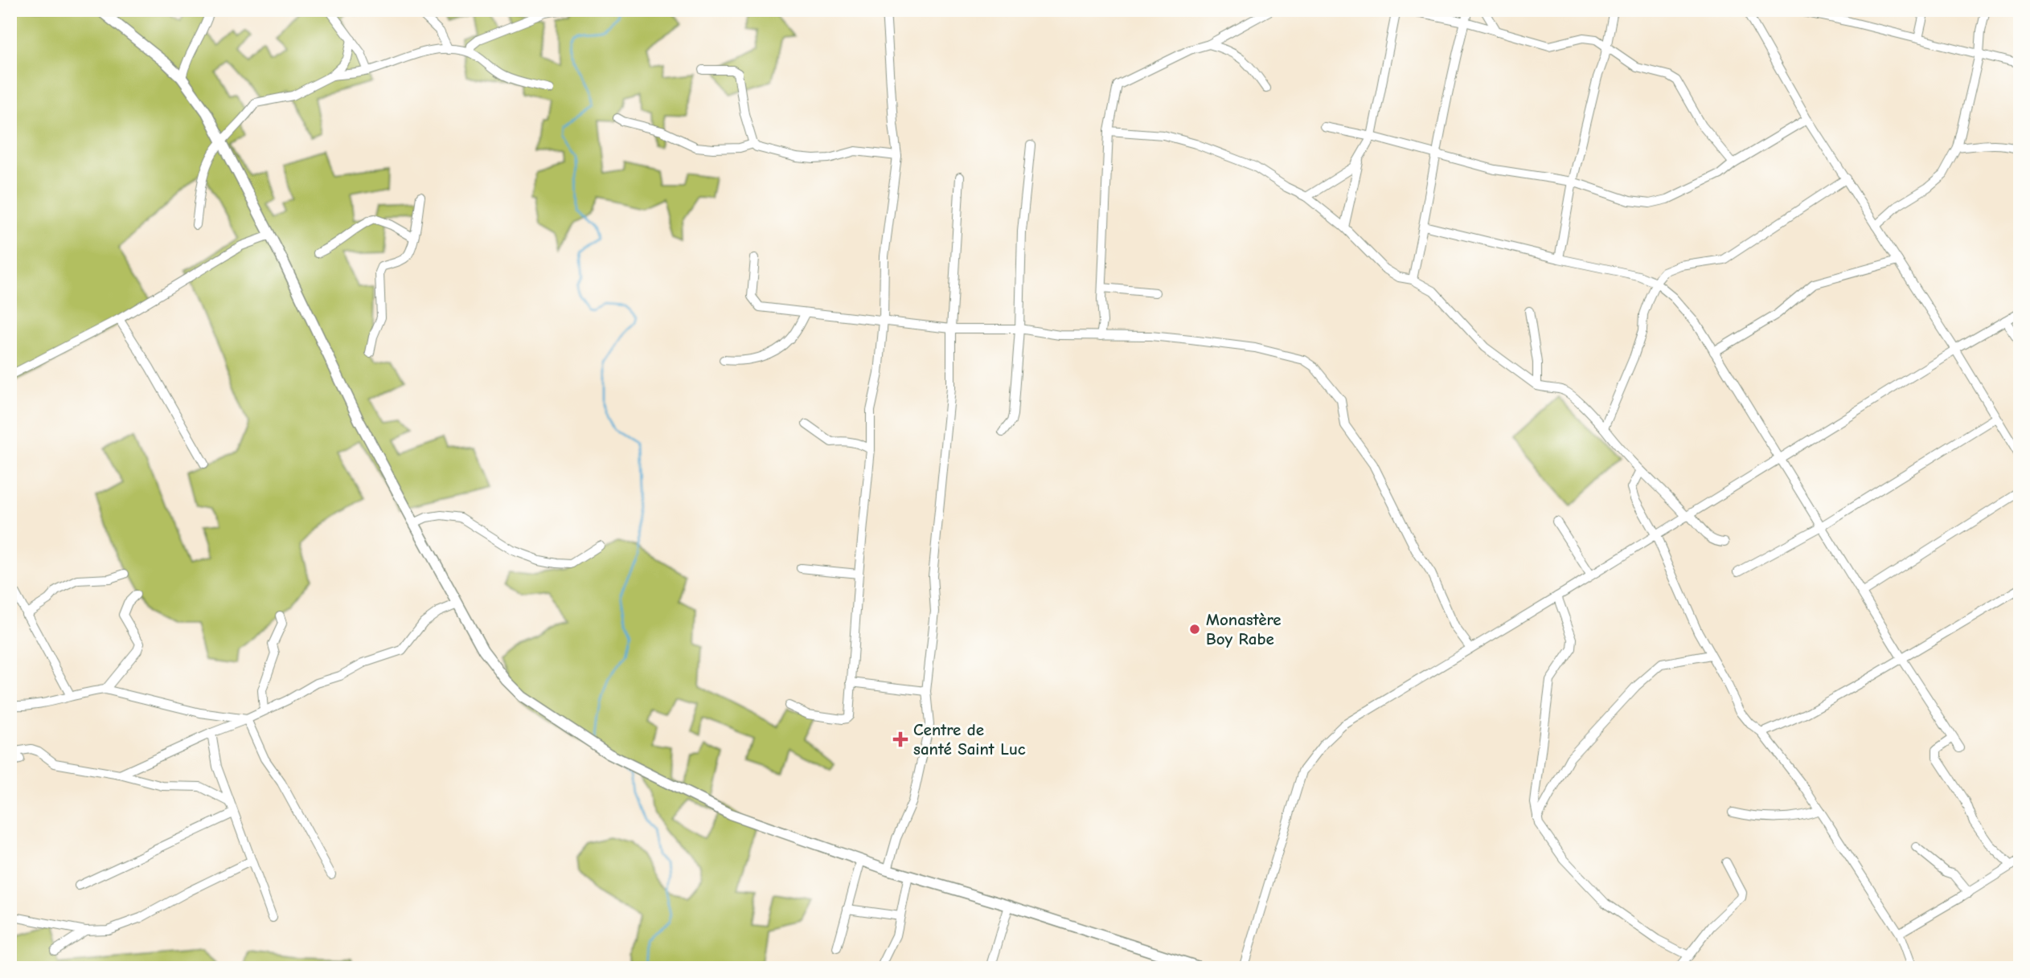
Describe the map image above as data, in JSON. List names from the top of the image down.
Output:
{
  "places": {
    "other": ["Monastère Boy Rabe"],
    "health": ["Centre de santé Saint Luc"]
  }
}
